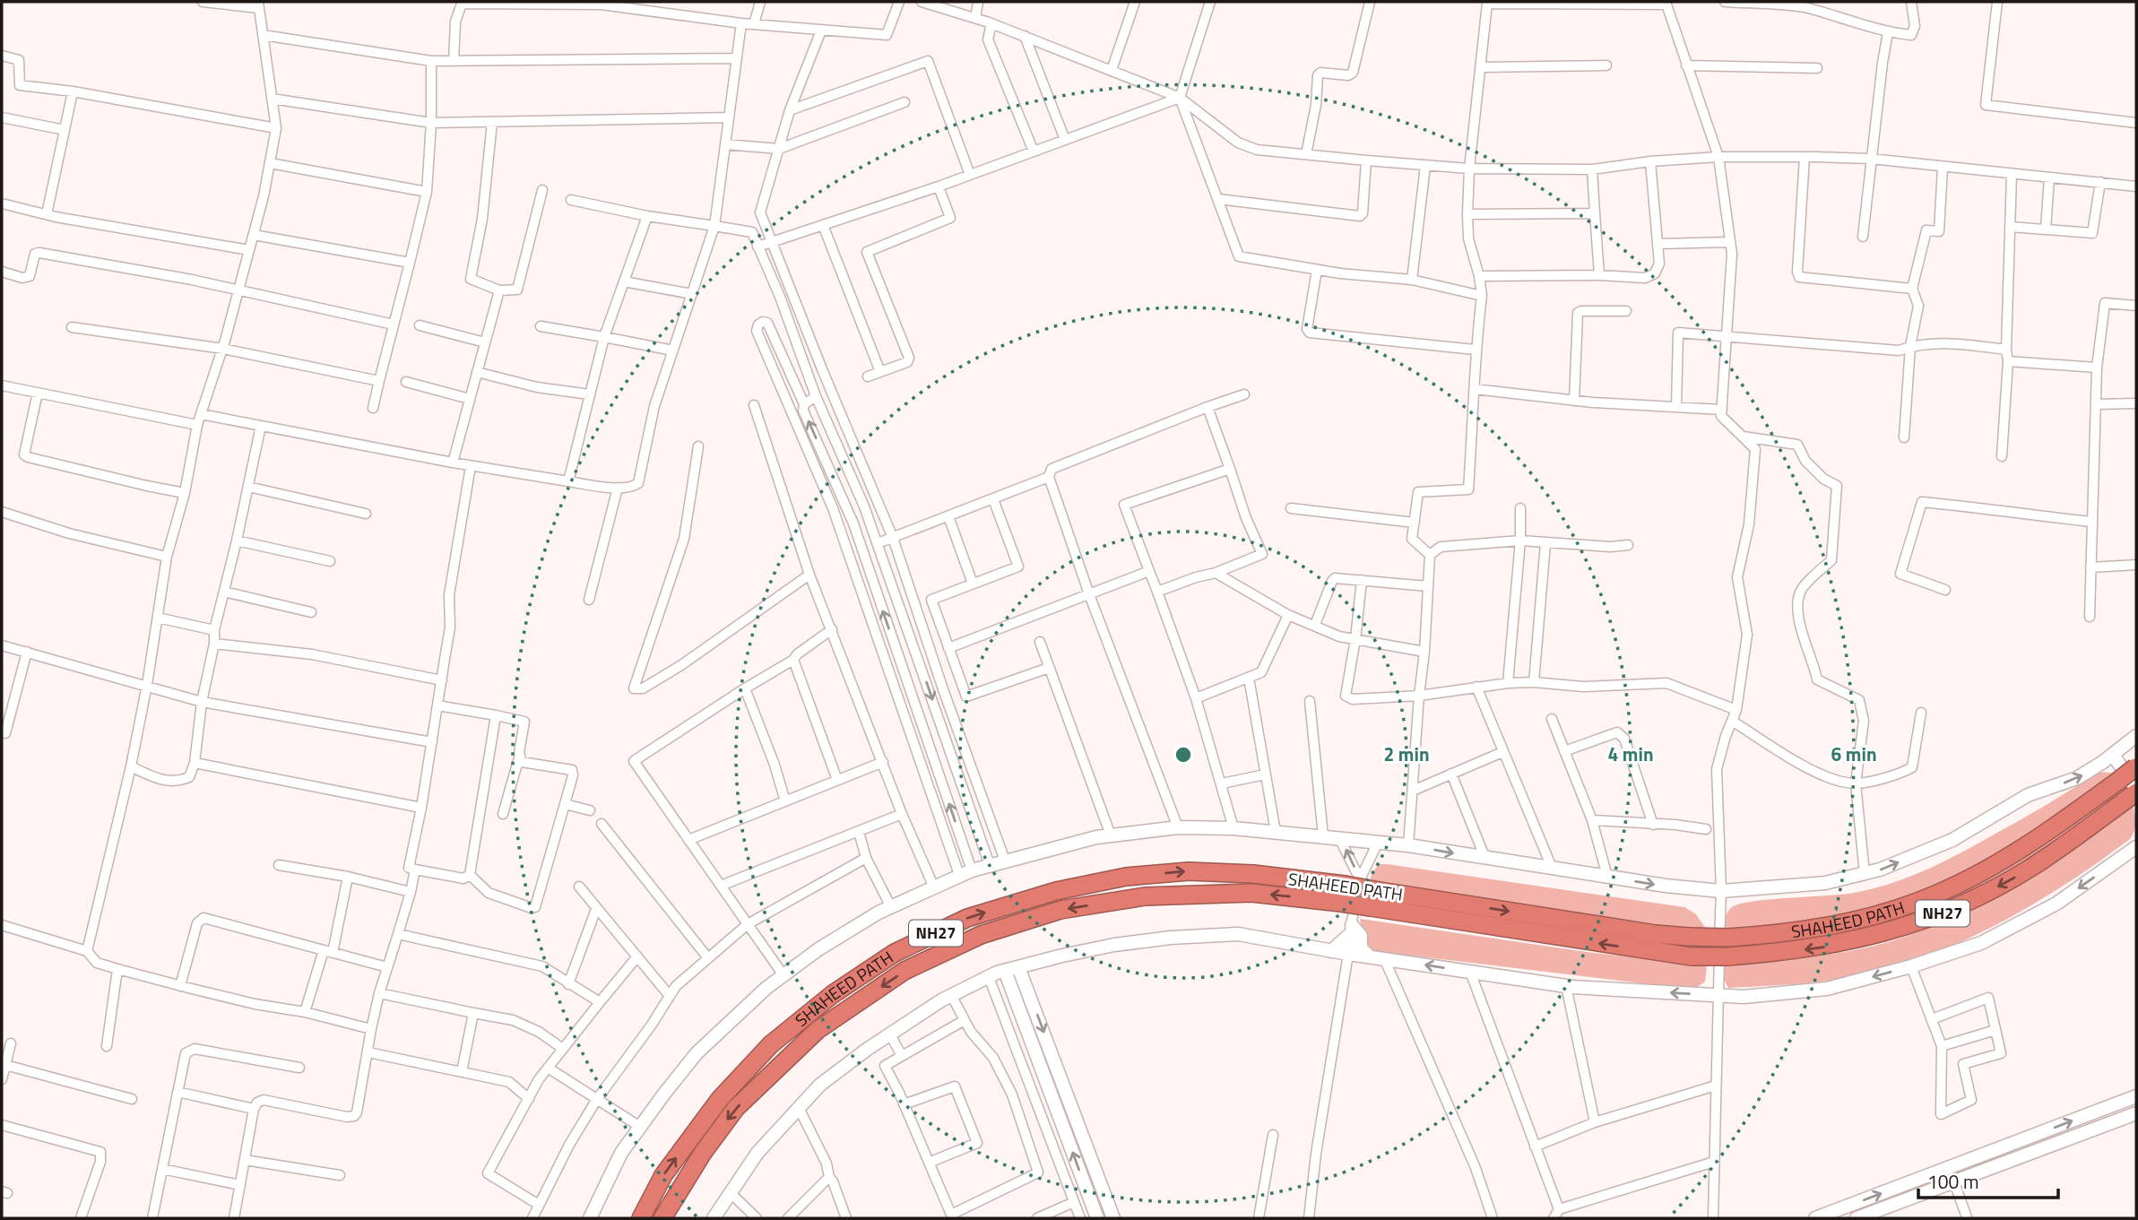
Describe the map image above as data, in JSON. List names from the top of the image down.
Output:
{
  "streets": {
    "highway": ["SHAHEED PATH", "NH27"]
  },
  "scale_bar": "100 m",
  "rings": ["2 min", "4 min", "6 min"]
}
